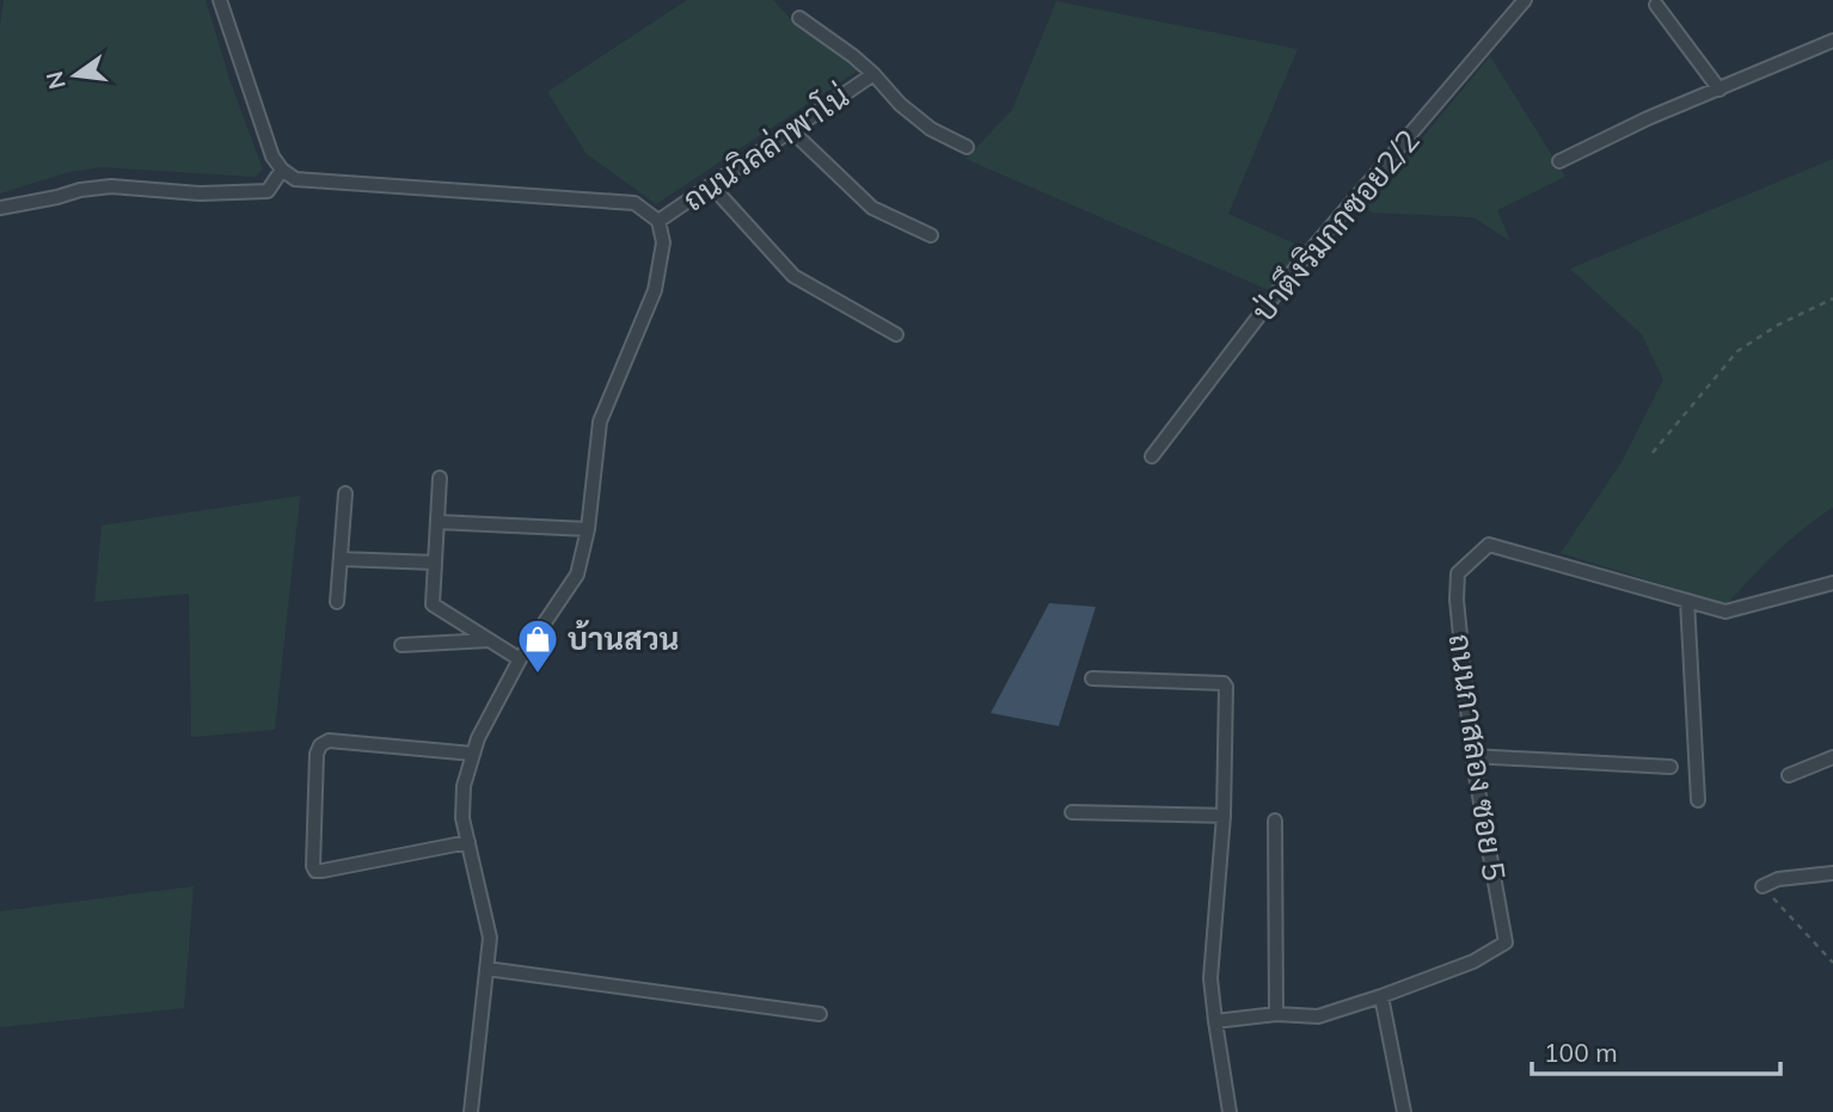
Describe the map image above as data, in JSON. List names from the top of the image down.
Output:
{
  "streets": {
    "street": ["ถนนวิลล่าพาโน่", "ป่าตึงริมกกซอย2/2", "ถนนกาสลอง ซอย 5"]
  },
  "places": {
    "shop": ["บ้านสวน"]
  },
  "scale_bar": "100 m",
  "north": "left"
}
